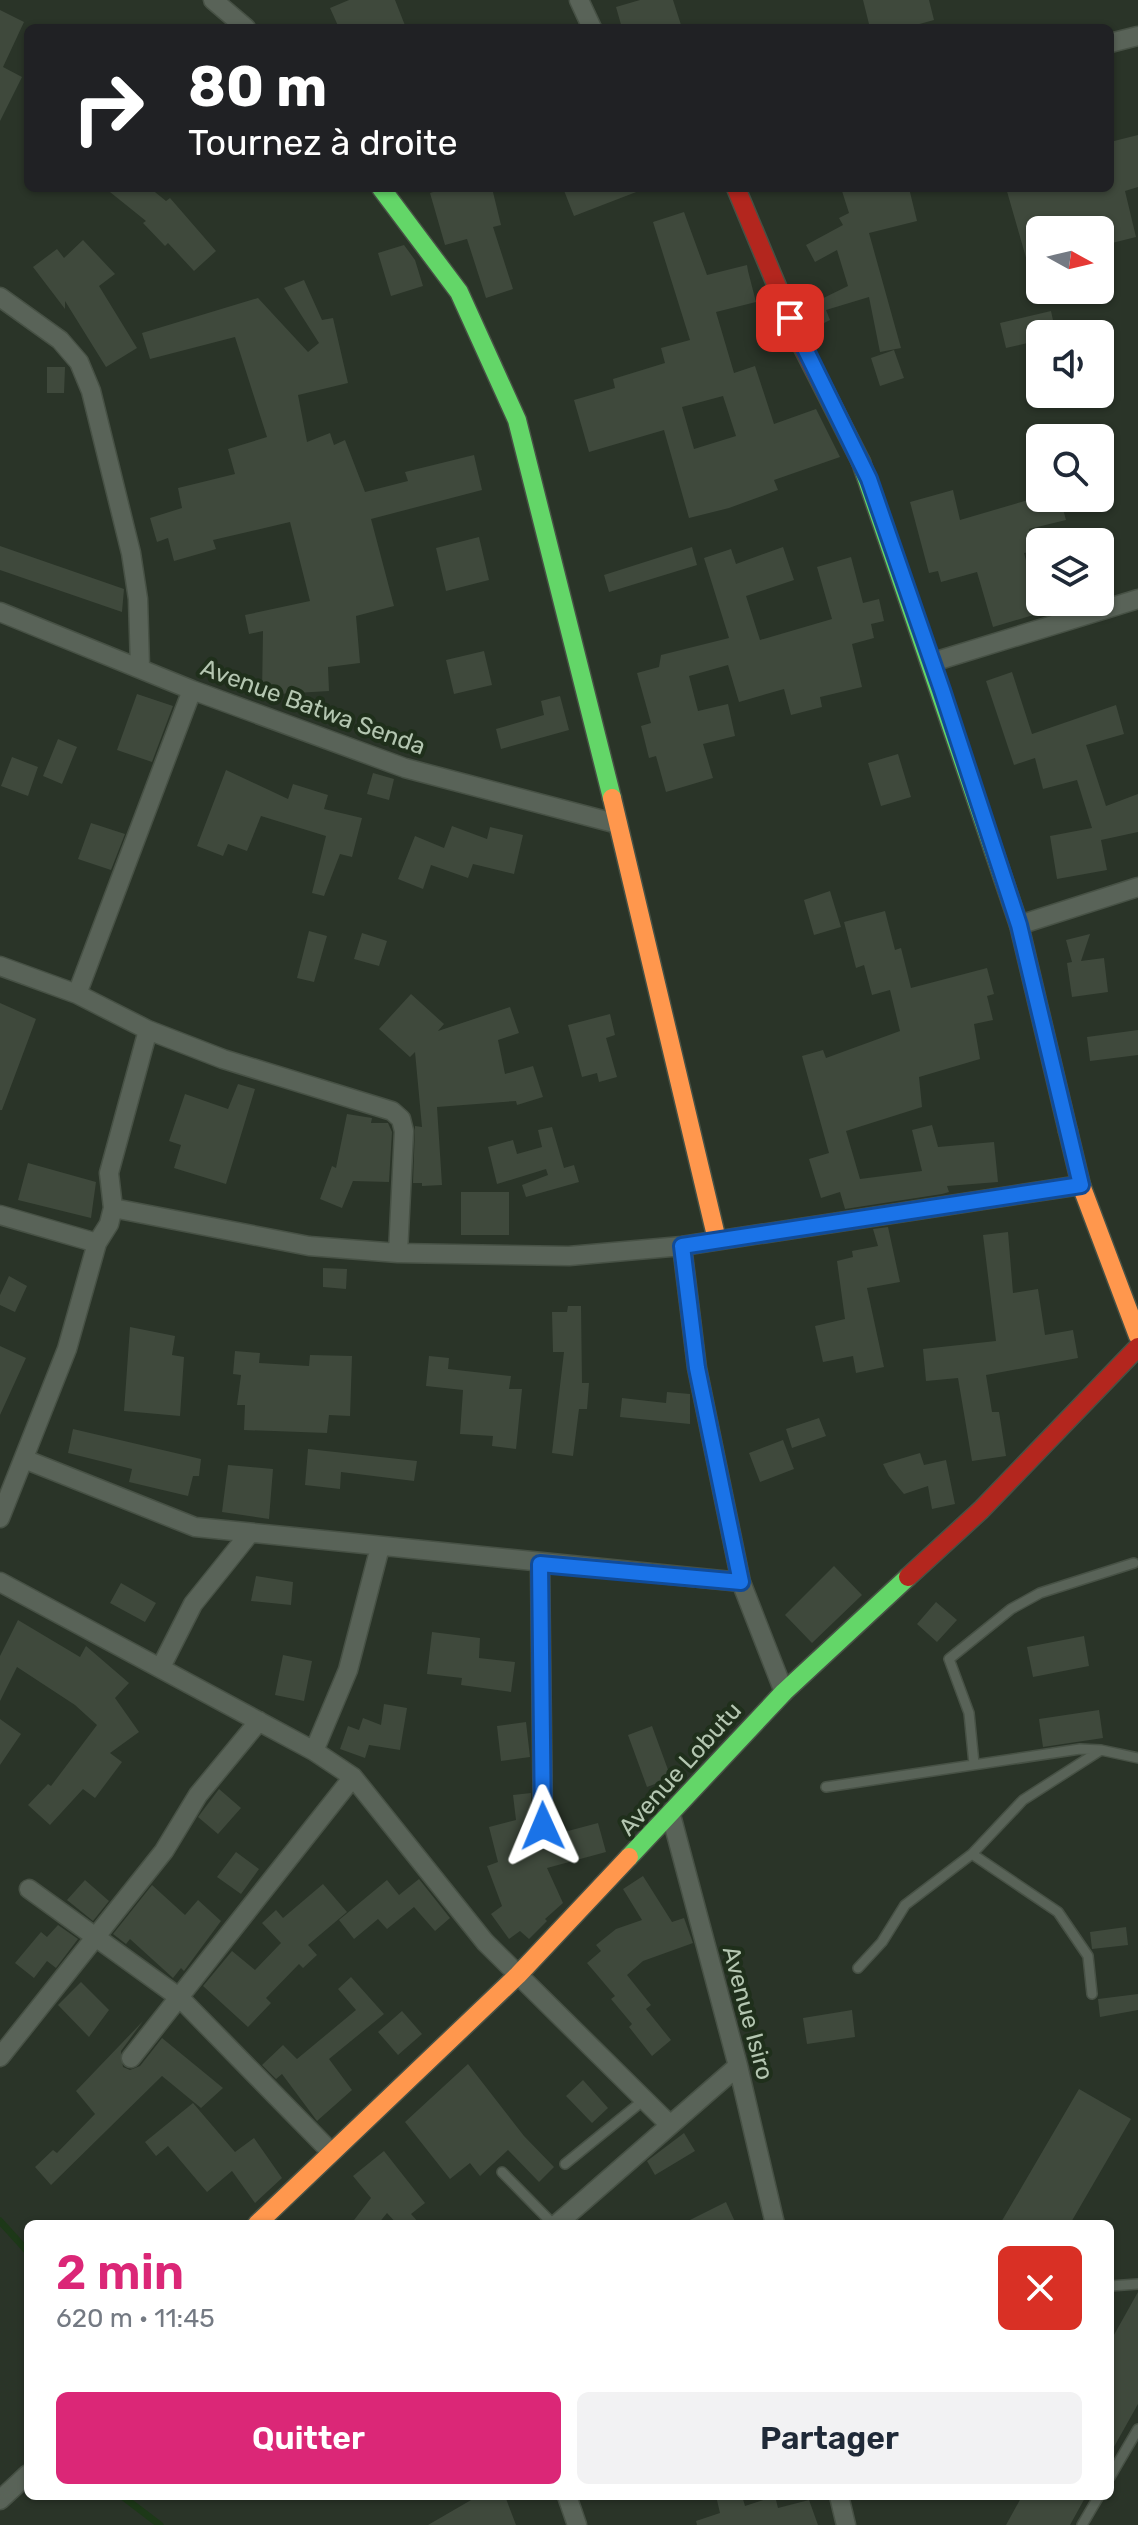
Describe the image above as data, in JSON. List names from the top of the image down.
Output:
{
  "streets": {
    "street": ["Avenue Batwa Senda", "Avenue Lobutu", "Avenue Isiro"]
  },
  "crossings": [
    ["Avenue Lobutu", "Avenue Isiro"]
  ],
  "north": "right",
  "page": {
    "turn": ["80 m", "Tournez à droite"],
    "heading": ["2 min", "620 m · 11:45"],
    "buttons": ["Quitter", "Partager"]
  }
}
